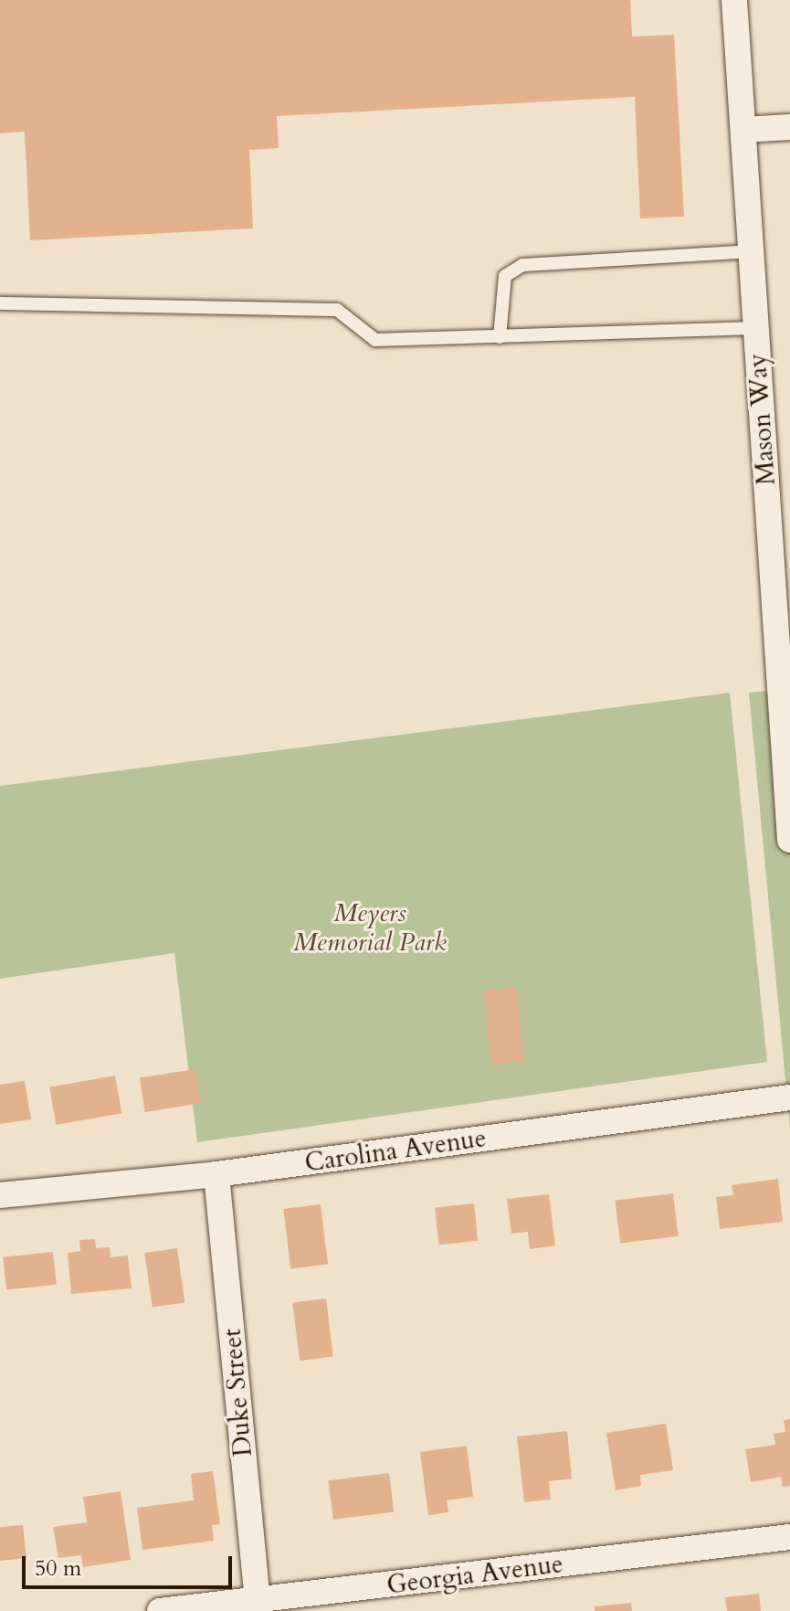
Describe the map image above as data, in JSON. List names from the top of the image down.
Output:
{
  "streets": {
    "street": [
      "Mason Way",
      "Carolina Avenue",
      "Duke Street",
      "Georgia Avenue"
    ]
  },
  "crossings": [
    ["Carolina Avenue", "Duke Street"],
    ["Duke Street", "Georgia Avenue"]
  ],
  "parks": ["Meyers Memorial Park"],
  "scale_bar": "50 m"
}
